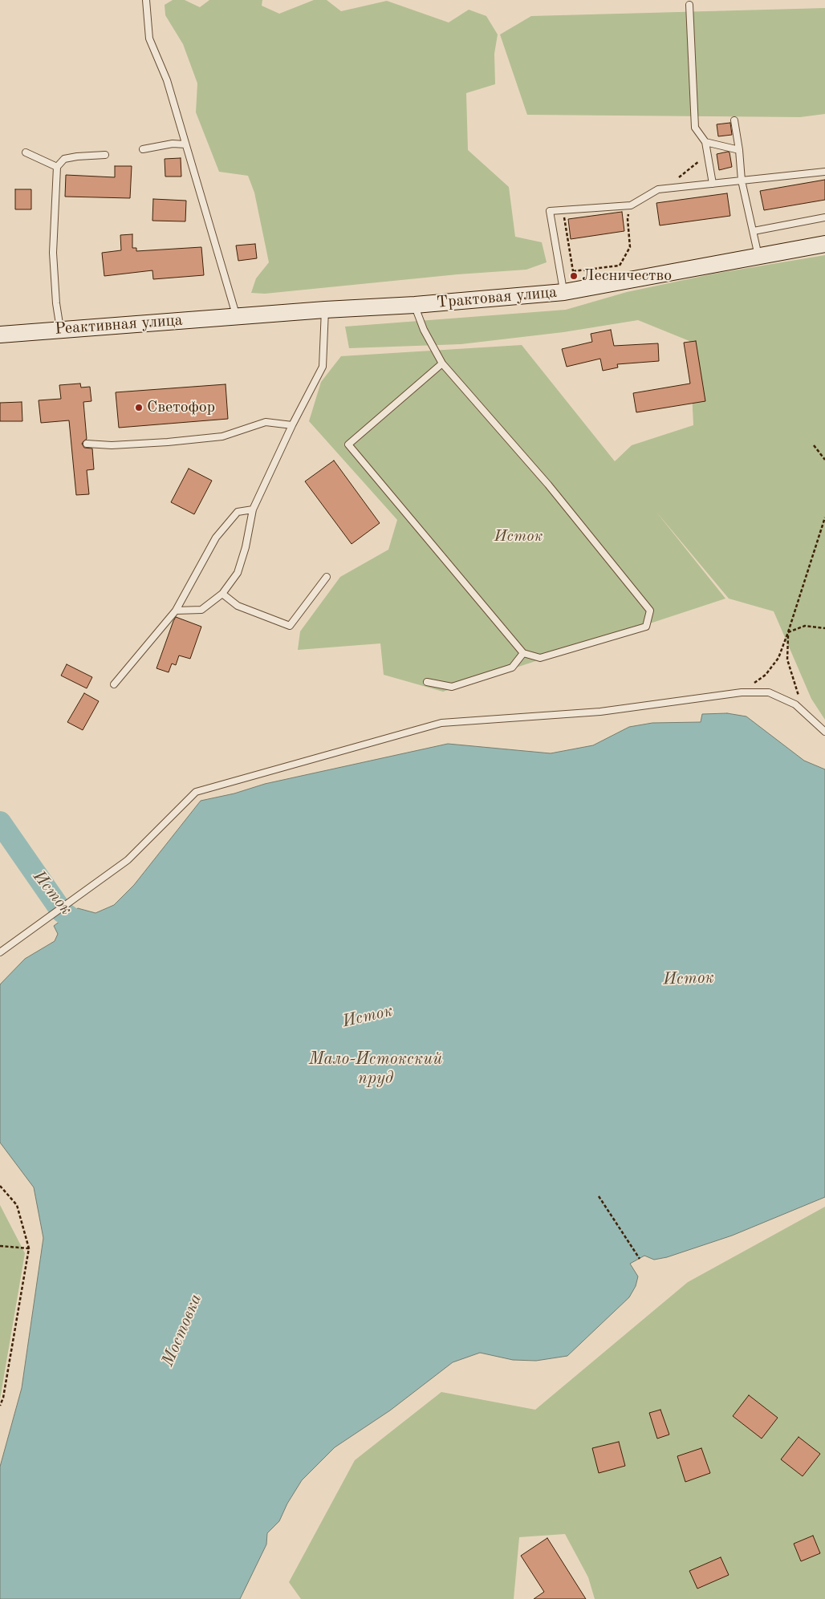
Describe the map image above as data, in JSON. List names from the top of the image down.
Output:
{
  "streets": {
    "main road": ["Трактовая улица", "Реактивная улица"]
  },
  "crossings": [
    ["Трактовая улица", "Реактивная улица"]
  ],
  "water": ["Исток", "Мало-Истокский пруд", "Мостовка"],
  "parks": ["Исток"],
  "places": ["Лесничество", "Светофор"]
}
